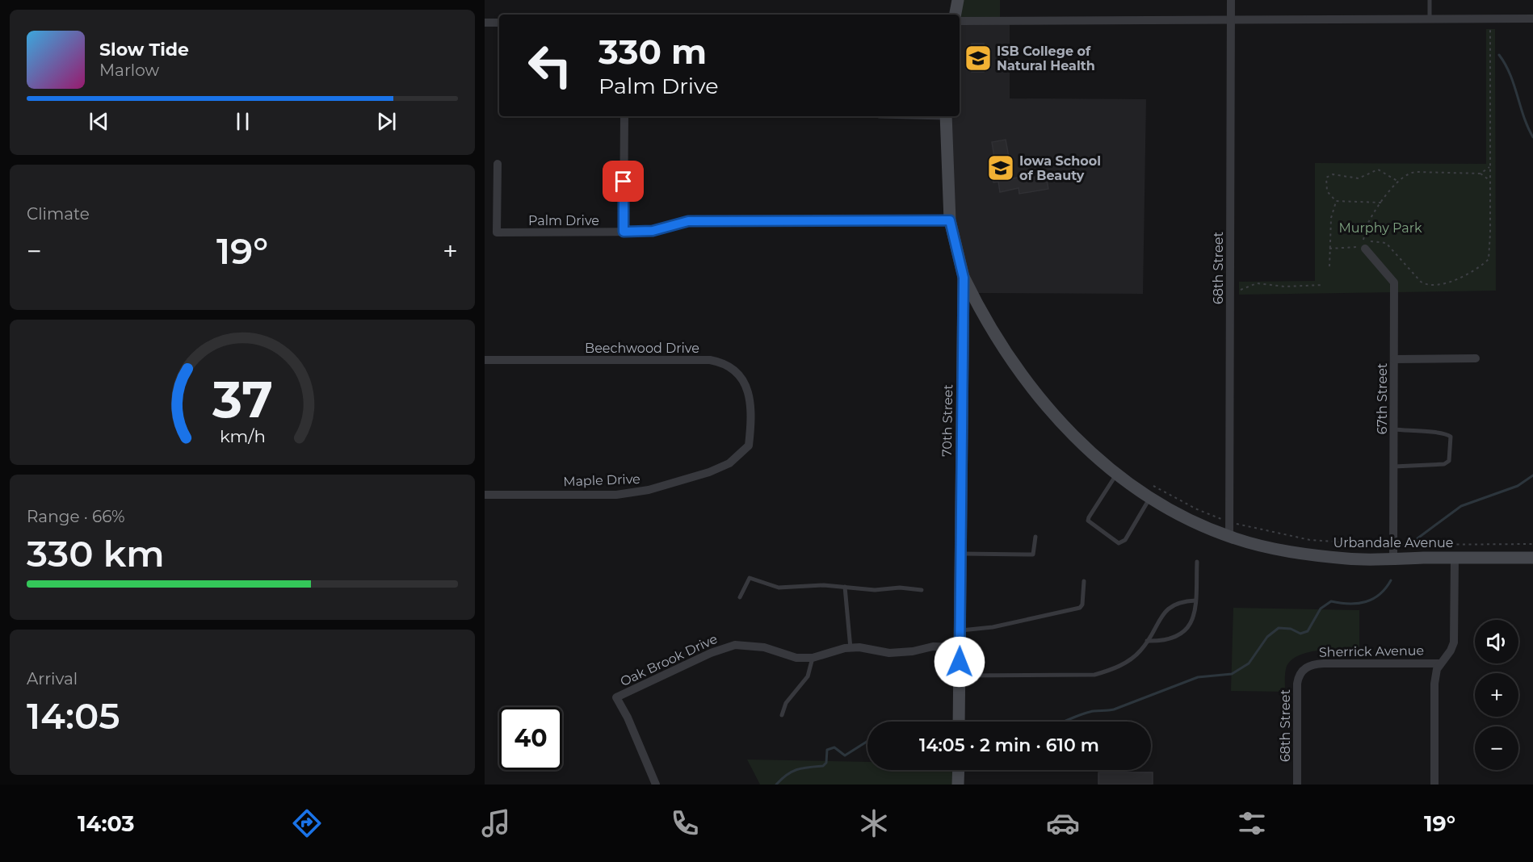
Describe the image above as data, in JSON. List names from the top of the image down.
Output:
{
  "streets": {
    "street": [
      "Palm Drive",
      "68th Street",
      "Beechwood Drive",
      "67th Street",
      "70th Street",
      "Maple Drive",
      "Urbandale Avenue",
      "Sherrick Avenue",
      "Oak Brook Drive"
    ]
  },
  "crossings": [
    ["Palm Drive", "70th Street"],
    ["68th Street", "Urbandale Avenue"],
    ["68th Street", "Sherrick Avenue"],
    ["Beechwood Drive", "Maple Drive"],
    ["67th Street", "Urbandale Avenue"],
    ["70th Street", "Urbandale Avenue"],
    ["70th Street", "Oak Brook Drive"]
  ],
  "parks": ["Murphy Park"],
  "places": {
    "school or university": ["ISB College of Natural Health", "Iowa School of Beauty"]
  },
  "page": {
    "turn": ["330 m", "Palm Drive"],
    "song": ["Slow Tide", "Marlow"],
    "tile": [
      "Climate",
      ["Range · 66%", "330 km"],
      ["Arrival", "14:05"]
    ],
    "heat": ["−", "19°", "+"],
    "map_buttons": ["+", "−"],
    "limit": "40",
    "trip": "14:05 · 2 min · 610 m",
    "tabs": ["14:03", "19°"],
    "gauge": ["37", "km/h"]
  }
}
